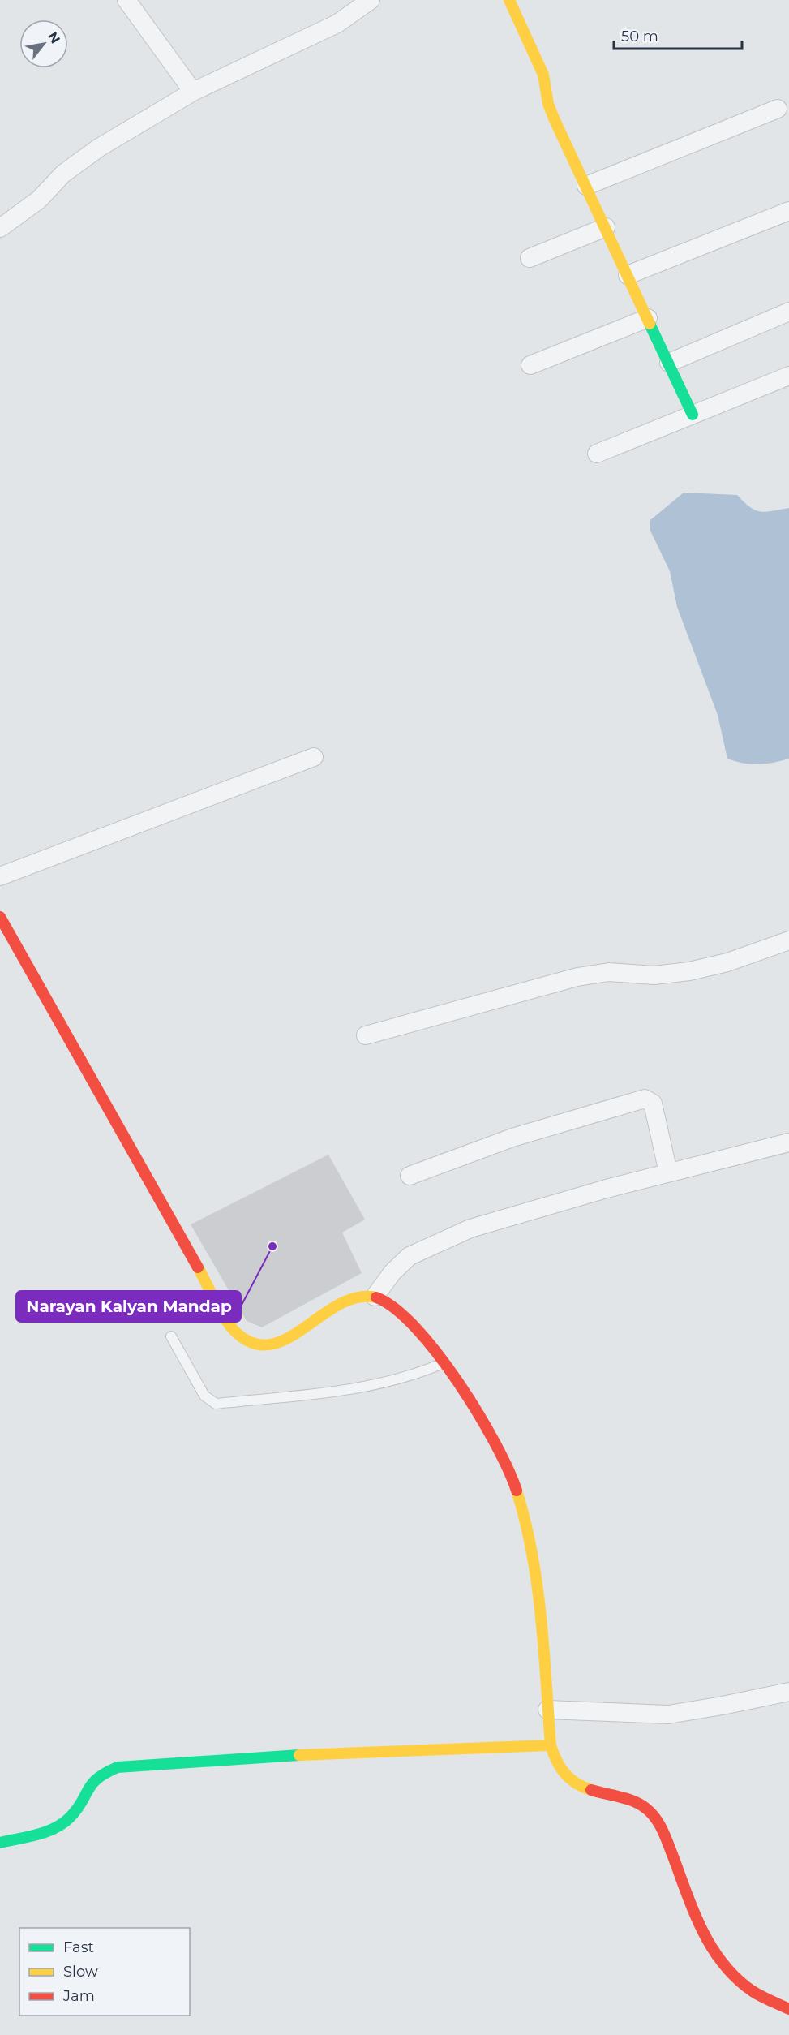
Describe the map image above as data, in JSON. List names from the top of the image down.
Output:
{
  "places": ["Narayan Kalyan Mandap"],
  "legend": ["Fast", "Slow", "Jam"],
  "scale_bar": "50 m",
  "north": "top right"
}
